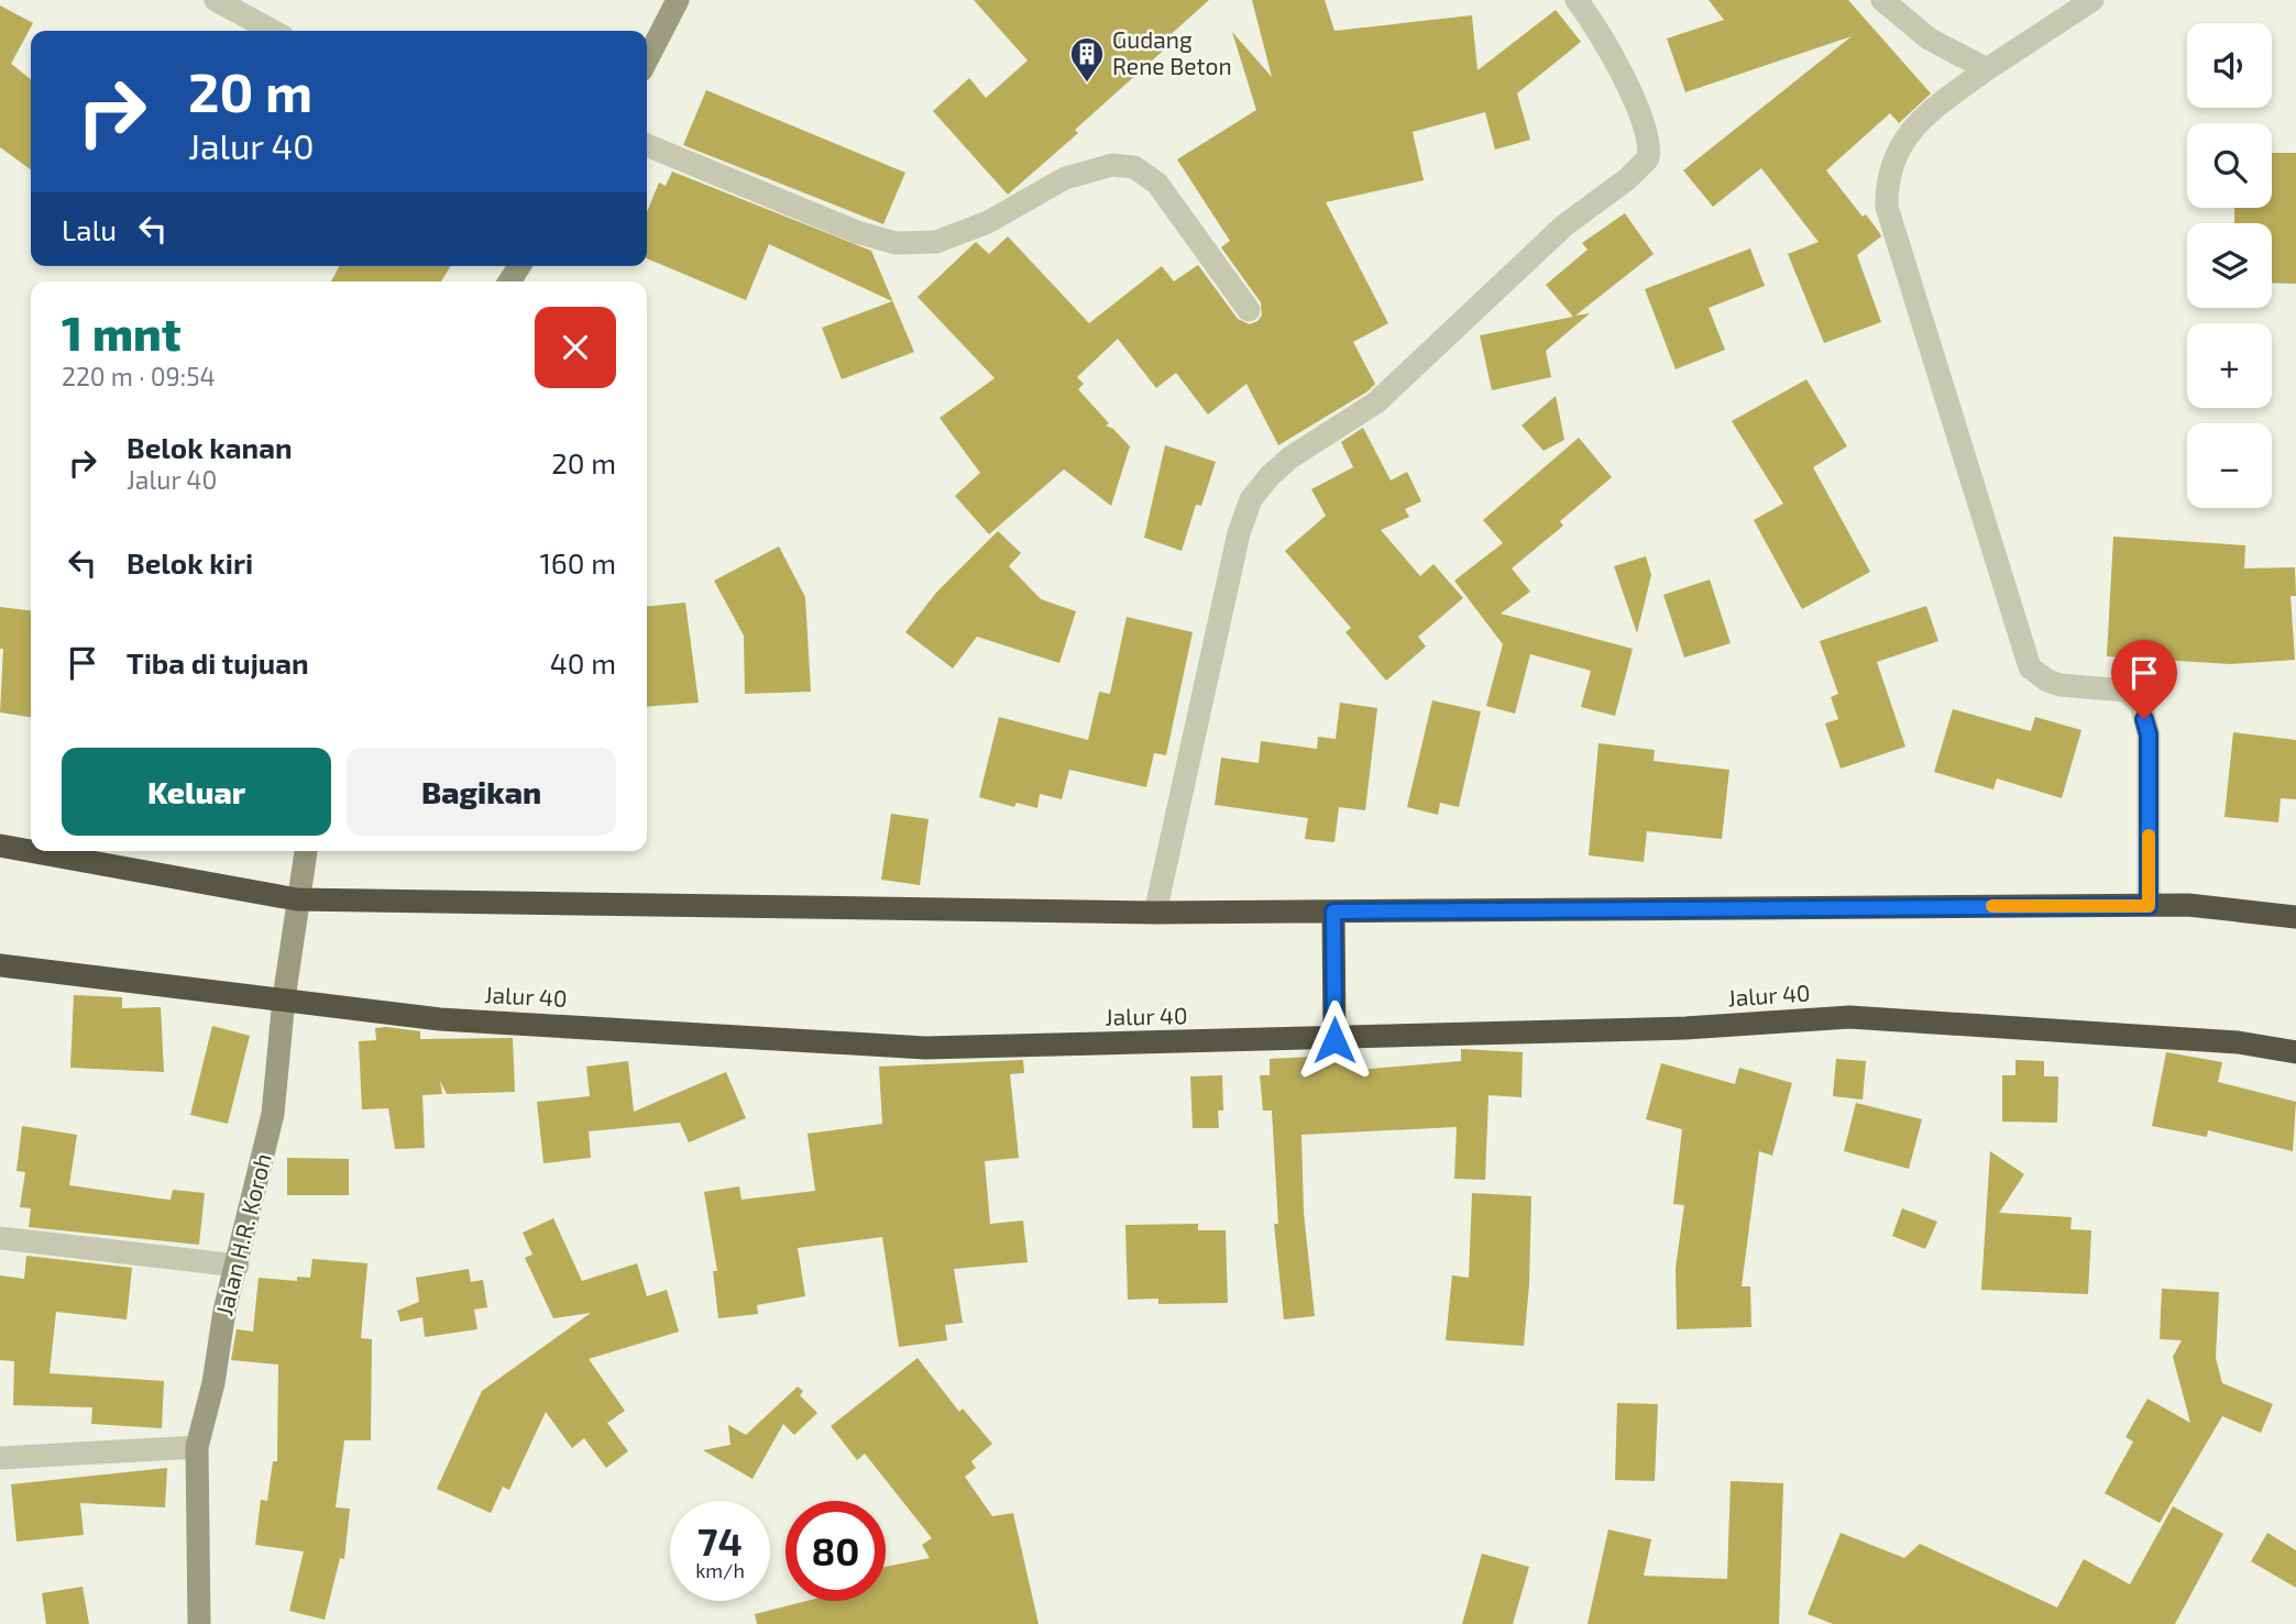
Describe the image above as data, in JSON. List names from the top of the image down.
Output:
{
  "streets": {
    "highway": ["Jalur 40"],
    "main road": ["Jalan H.R. Koroh"]
  },
  "crossings": [
    ["Jalur 40", "Jalan H.R. Koroh"]
  ],
  "places": {
    "building": ["Gudang Rene Beton"]
  },
  "page": {
    "map_buttons": ["+", "−"],
    "turn": ["20 m", "Jalur 40"],
    "then": "Lalu",
    "heading": ["1 mnt", "220 m · 09:54"],
    "list": [
      {
        "name": "Belok kanan",
        "note": "Jalur 40",
        "value": "20 m"
      },
      {
        "name": "Belok kiri",
        "value": "160 m"
      },
      {
        "name": "Tiba di tujuan",
        "value": "40 m"
      }
    ],
    "buttons": ["Keluar", "Bagikan"],
    "speed": "74 km/h",
    "limit": "80"
  }
}
